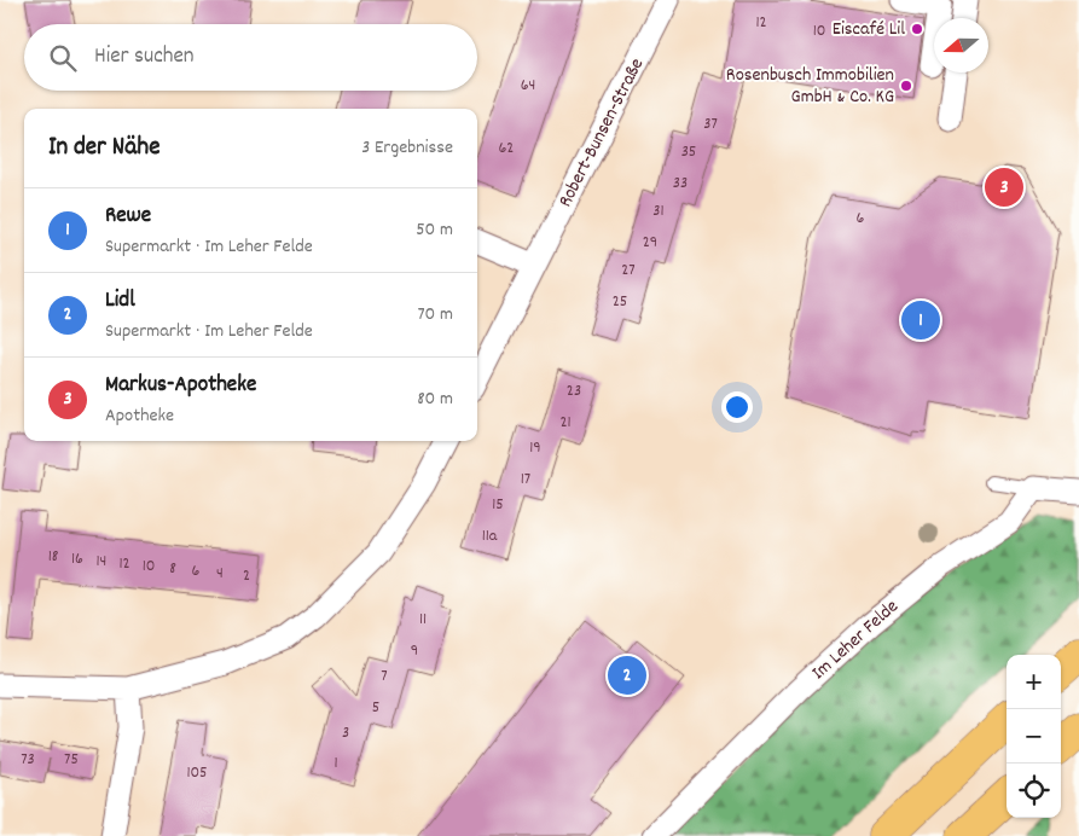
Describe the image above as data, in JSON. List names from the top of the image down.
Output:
{
  "streets": {
    "street": ["Robert-Bunsen-Straße", "Im Leher Felde"]
  },
  "places": ["Eiscafé Lil", "Rosenbusch Immobilien GmbH & Co. KG"],
  "house_numbers": [
    "12",
    "10",
    "64",
    "37",
    "62",
    "35",
    "33",
    "31",
    "6",
    "29",
    "27",
    "25",
    "23",
    "21",
    "19",
    "17",
    "15",
    "11a",
    "18",
    "16",
    "14",
    "12",
    "10",
    "8",
    "6",
    "4",
    "2",
    "11",
    "9",
    "7",
    "5",
    "3",
    "73",
    "75",
    "1",
    "105"
  ],
  "north": "left",
  "page": {
    "search": "Hier suchen",
    "heading": ["In der Nähe", "3 Ergebnisse"],
    "pins": ["3", "1", "2"],
    "list": [
      {
        "mark": "1",
        "name": "Rewe",
        "note": "Supermarkt · Im Leher Felde",
        "value": "50 m"
      },
      {
        "mark": "2",
        "name": "Lidl",
        "note": "Supermarkt · Im Leher Felde",
        "value": "70 m"
      },
      {
        "mark": "3",
        "name": "Markus-Apotheke",
        "note": "Apotheke",
        "value": "80 m"
      }
    ],
    "map_buttons": ["+", "−"]
  }
}
